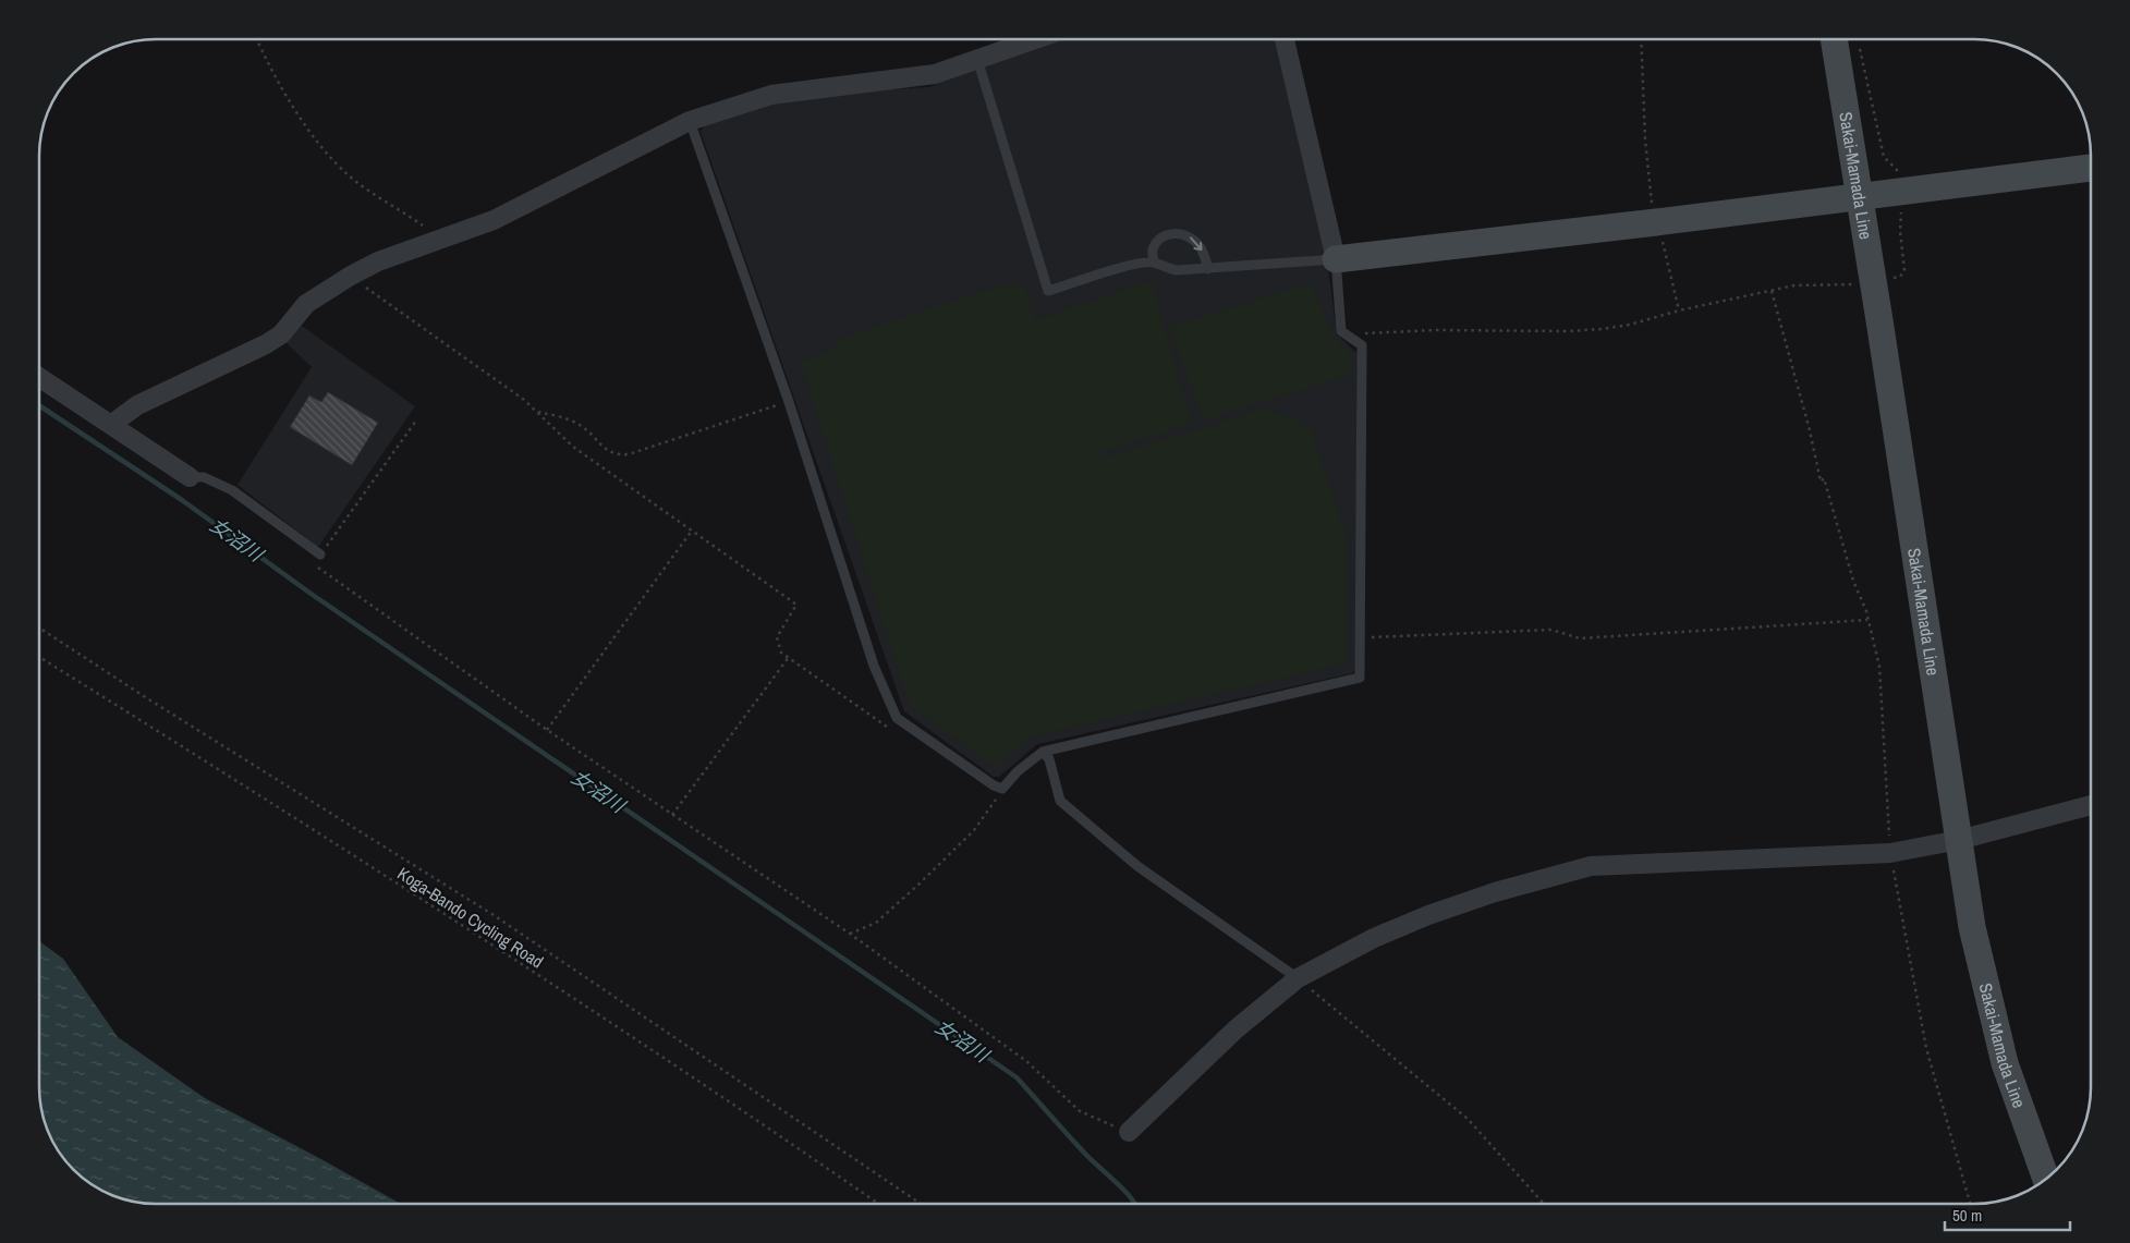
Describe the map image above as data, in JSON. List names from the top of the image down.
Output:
{
  "streets": {
    "main road": ["Sakai-Mamada Line"],
    "path": ["Koga-Bando Cycling Road"]
  },
  "water": ["女沼川"],
  "scale_bar": "50 m"
}
